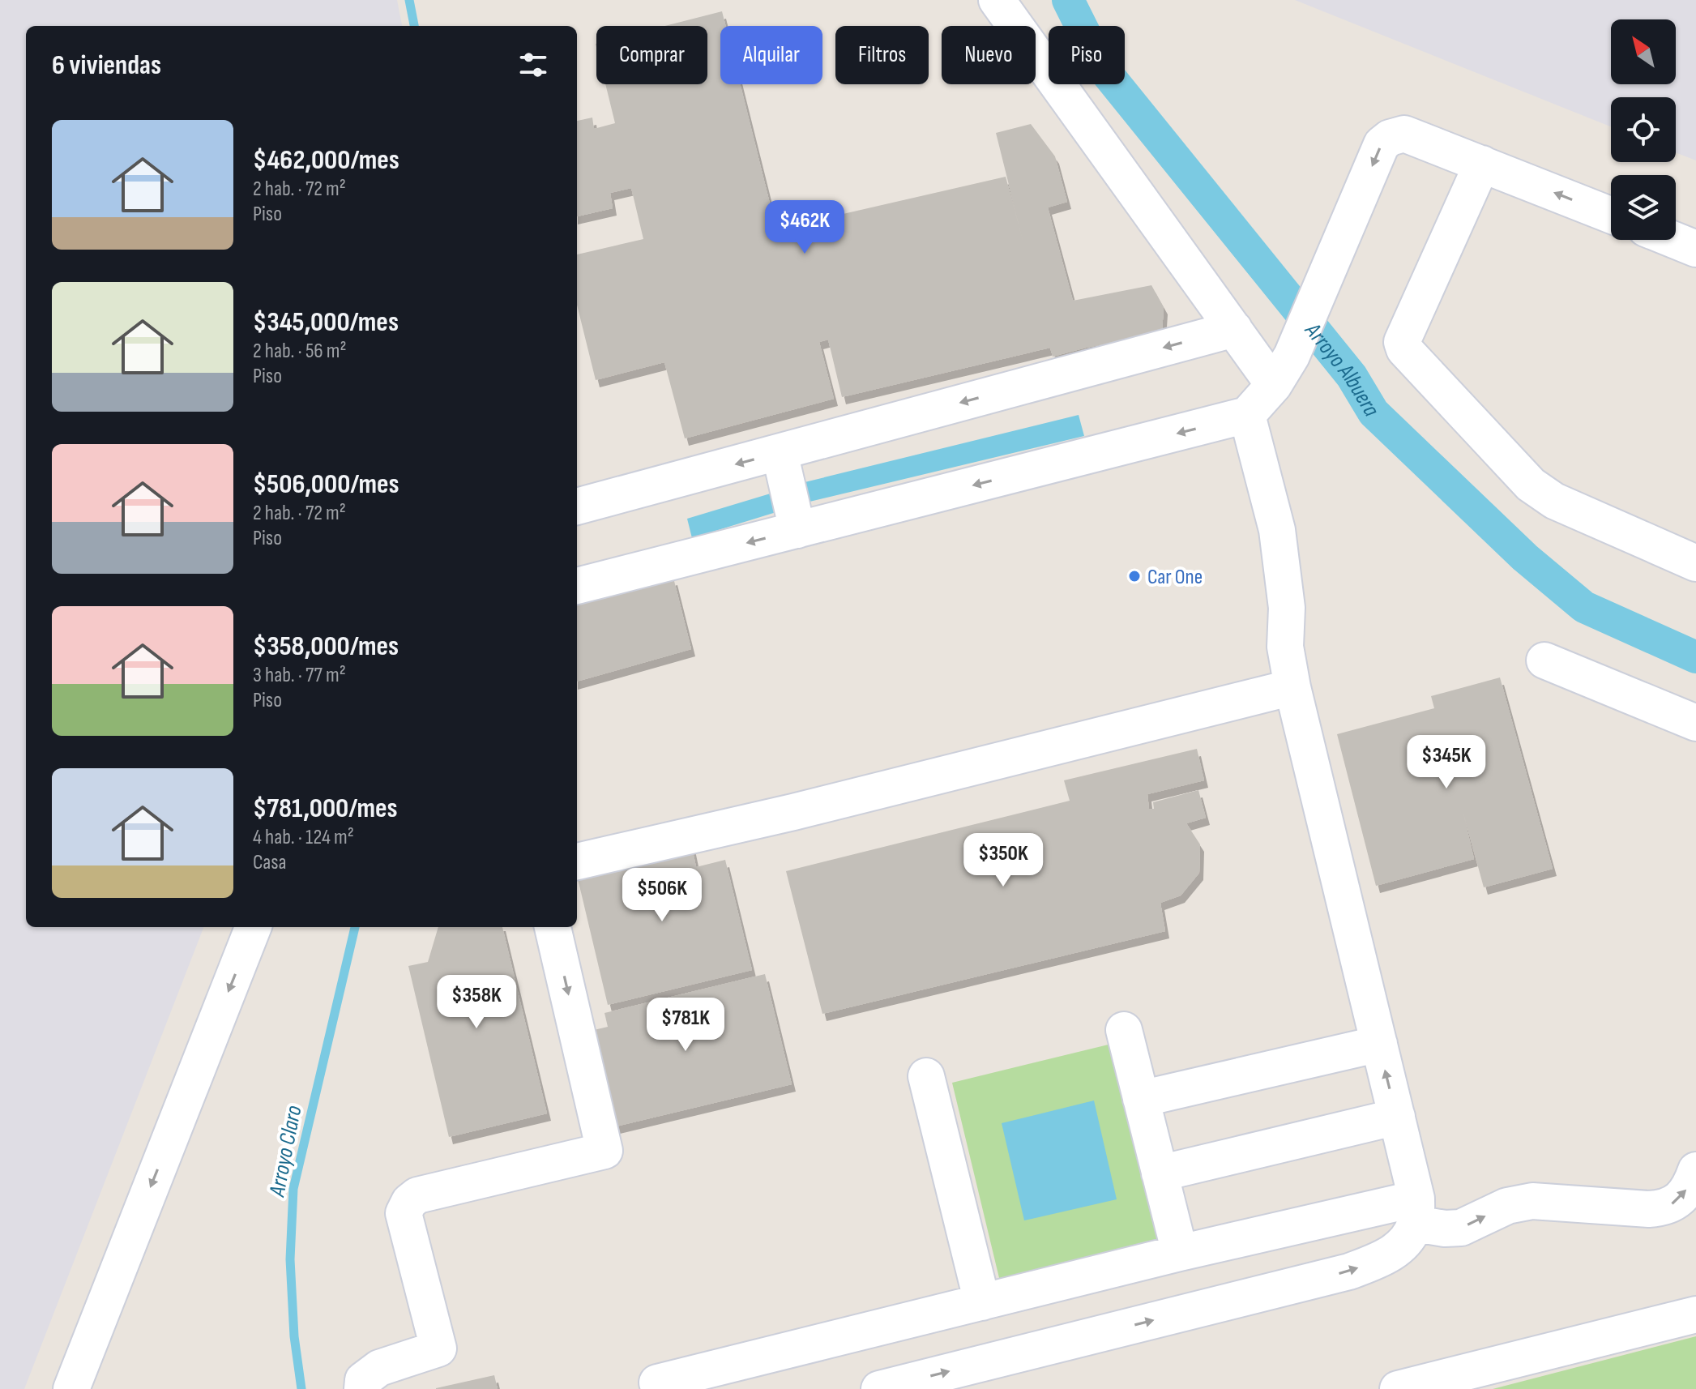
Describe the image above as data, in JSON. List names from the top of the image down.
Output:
{
  "water": ["Arroyo Albuera", "Arroyo Claro"],
  "places": ["Car One"],
  "north": "top left",
  "page": {
    "chip": [
      "Comprar",
      "Alquilar",
      "Filtros",
      "Nuevo",
      "Piso"
    ],
    "heading": "6 viviendas",
    "list": [
      {
        "name": "$462,000/mes",
        "note": "2 hab. · 72 m² · Piso"
      },
      {
        "name": "$345,000/mes",
        "note": "2 hab. · 56 m² · Piso"
      },
      {
        "name": "$506,000/mes",
        "note": "2 hab. · 72 m² · Piso"
      },
      {
        "name": "$358,000/mes",
        "note": "3 hab. · 77 m² · Piso"
      },
      {
        "name": "$781,000/mes",
        "note": "4 hab. · 124 m² · Casa"
      }
    ],
    "price": [
      "$462K",
      "$345K",
      "$350K",
      "$506K",
      "$358K",
      "$781K"
    ]
  }
}
